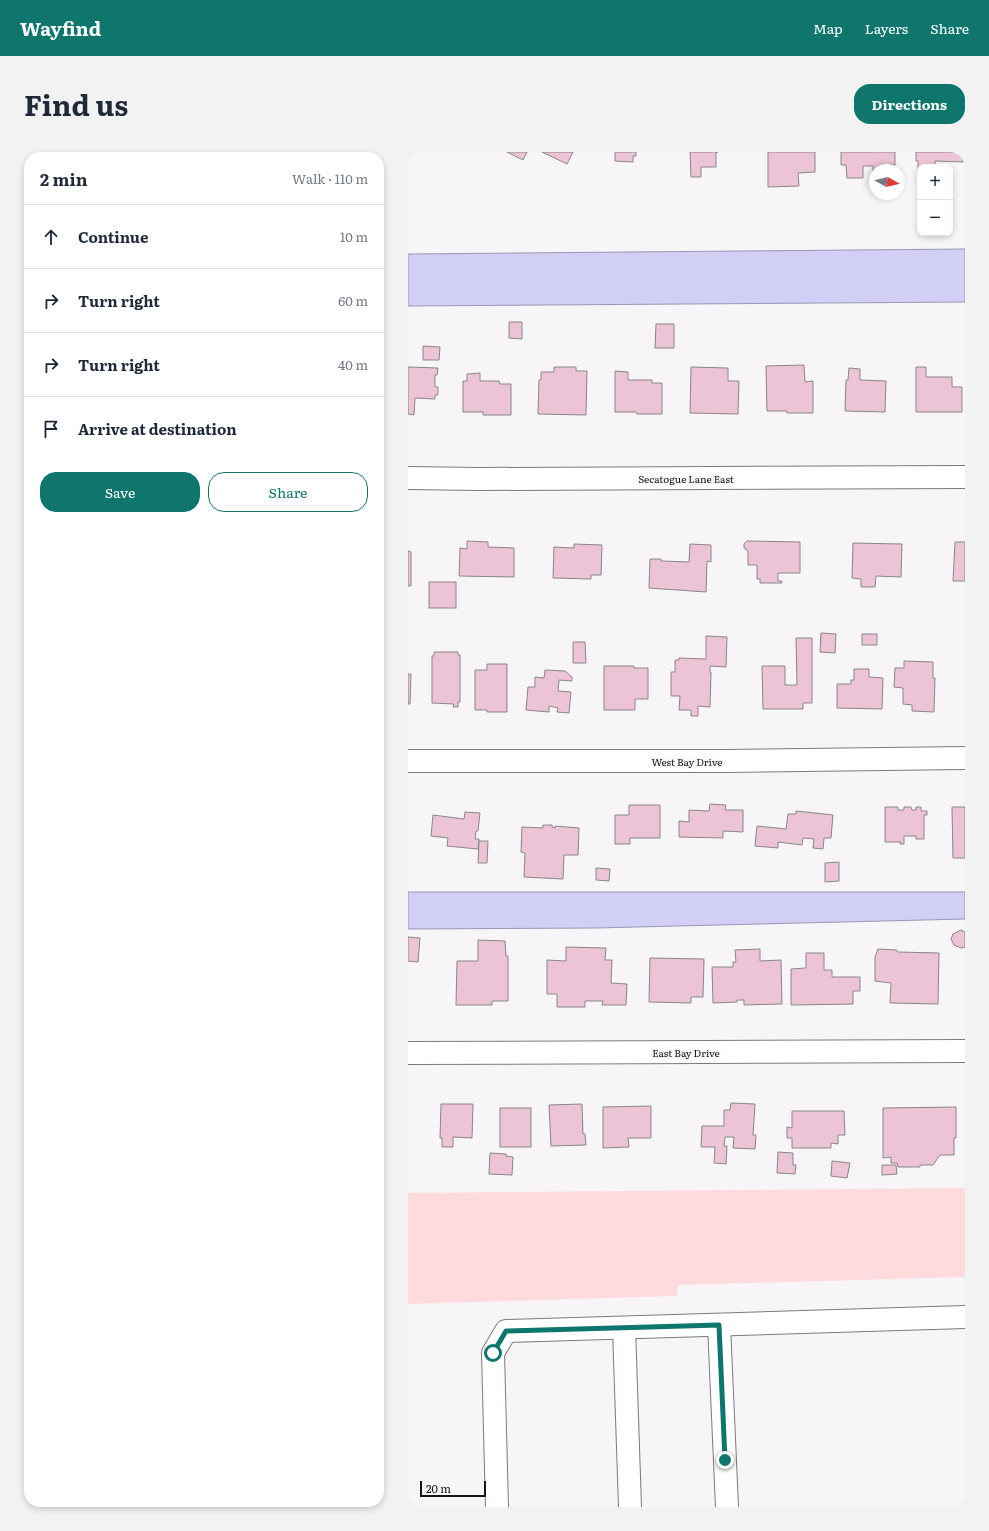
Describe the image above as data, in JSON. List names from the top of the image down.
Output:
{
  "streets": {
    "street": ["Secatogue Lane East", "West Bay Drive", "East Bay Drive"]
  },
  "scale_bar": "20 m",
  "north": "right",
  "page": {
    "header": "Wayfind",
    "nav": ["Map", "Layers", "Share"],
    "title": "Find us",
    "buttons": [
      "Directions",
      ["Save", "Share"]
    ],
    "heading": ["2 min", "Walk · 110 m"],
    "map_buttons": ["+", "−"],
    "list": [
      ["Continue", "10 m"],
      ["Turn right", "60 m"],
      ["Turn right", "40 m"],
      "Arrive at destination"
    ],
    "scale": "20 m"
  }
}
